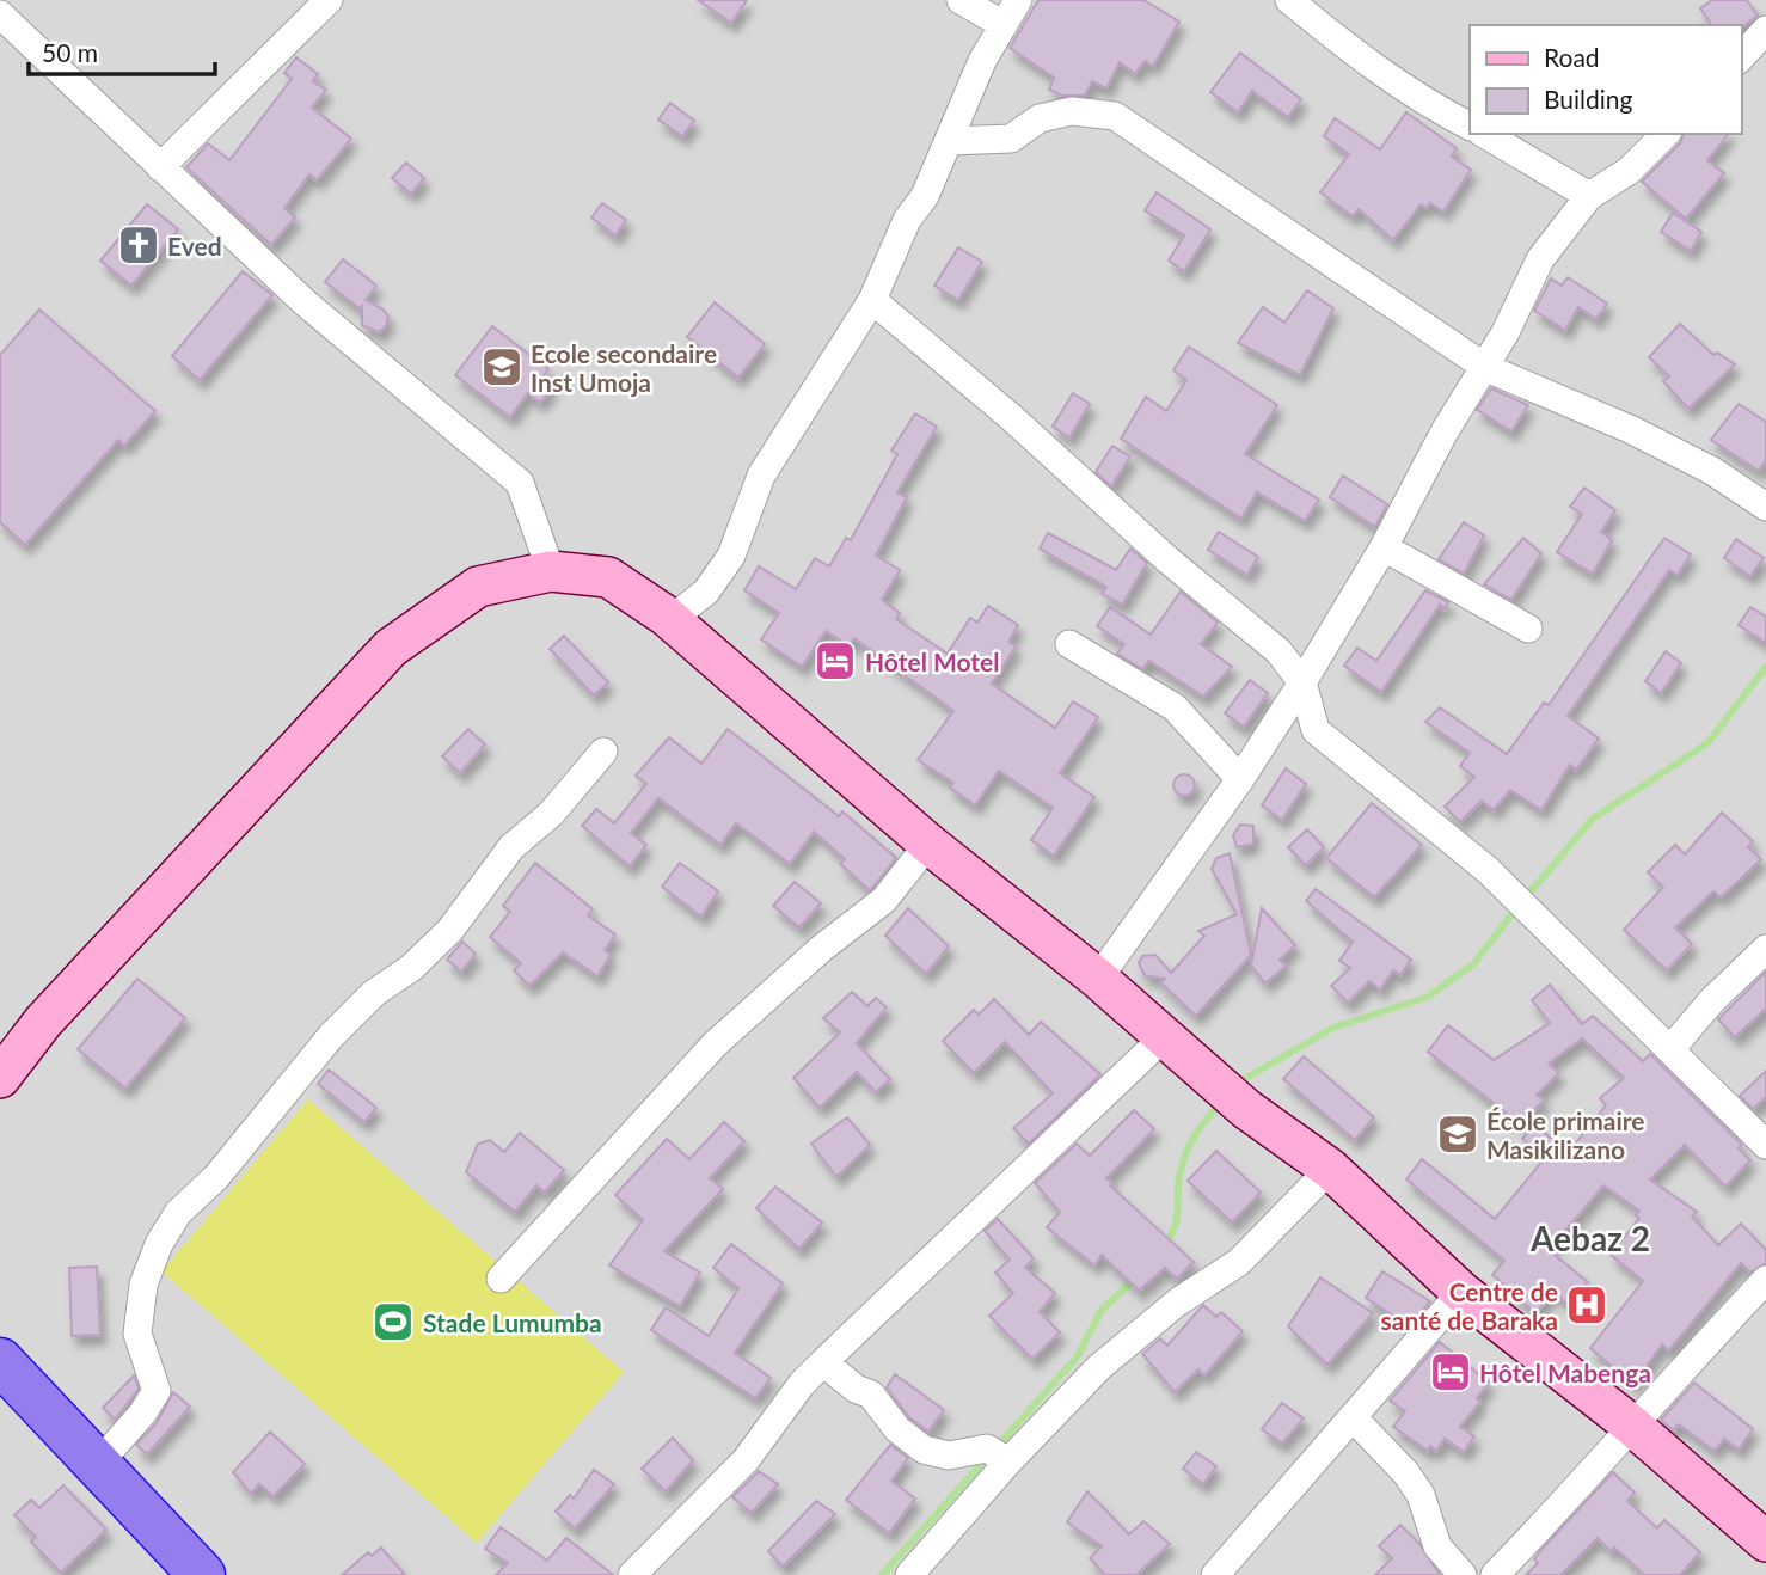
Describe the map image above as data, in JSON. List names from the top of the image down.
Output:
{
  "districts": ["Aebaz 2"],
  "places": {
    "church": ["Eved"],
    "school or university": ["Ecole secondaire Inst Umoja", "École primaire Masikilizano"],
    "hotel": ["Hôtel Motel", "Hôtel Mabenga"],
    "hospital": ["Centre de santé de Baraka"],
    "sports": ["Stade Lumumba"]
  },
  "legend": ["Road", "Building"],
  "scale_bar": "50 m"
}
